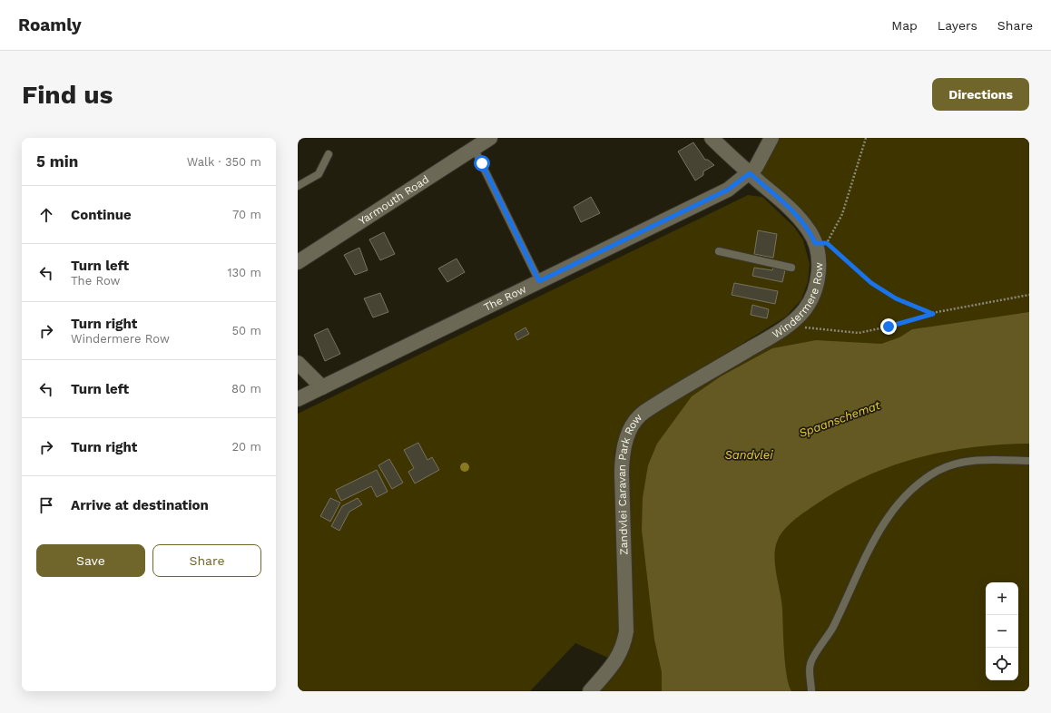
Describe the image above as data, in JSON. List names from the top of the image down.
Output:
{
  "streets": {
    "street": [
      "Yarmouth Road",
      "Windermere Row",
      "The Row",
      "Zandvlei Caravan Park Row"
    ]
  },
  "crossings": [
    ["Windermere Row", "The Row"],
    ["Windermere Row", "Zandvlei Caravan Park Row"]
  ],
  "water": ["Spaanschemat", "Sandvlei"],
  "page": {
    "header": "Roamly",
    "nav": ["Map", "Layers", "Share"],
    "buttons": [
      "Directions",
      ["Save", "Share"]
    ],
    "title": "Find us",
    "heading": ["5 min", "Walk · 350 m"],
    "list": [
      ["Continue", "70 m"],
      ["Turn left", "The Row", "130 m"],
      ["Turn right", "Windermere Row", "50 m"],
      ["Turn left", "80 m"],
      ["Turn right", "20 m"],
      "Arrive at destination"
    ],
    "map_buttons": ["+", "−"]
  }
}
